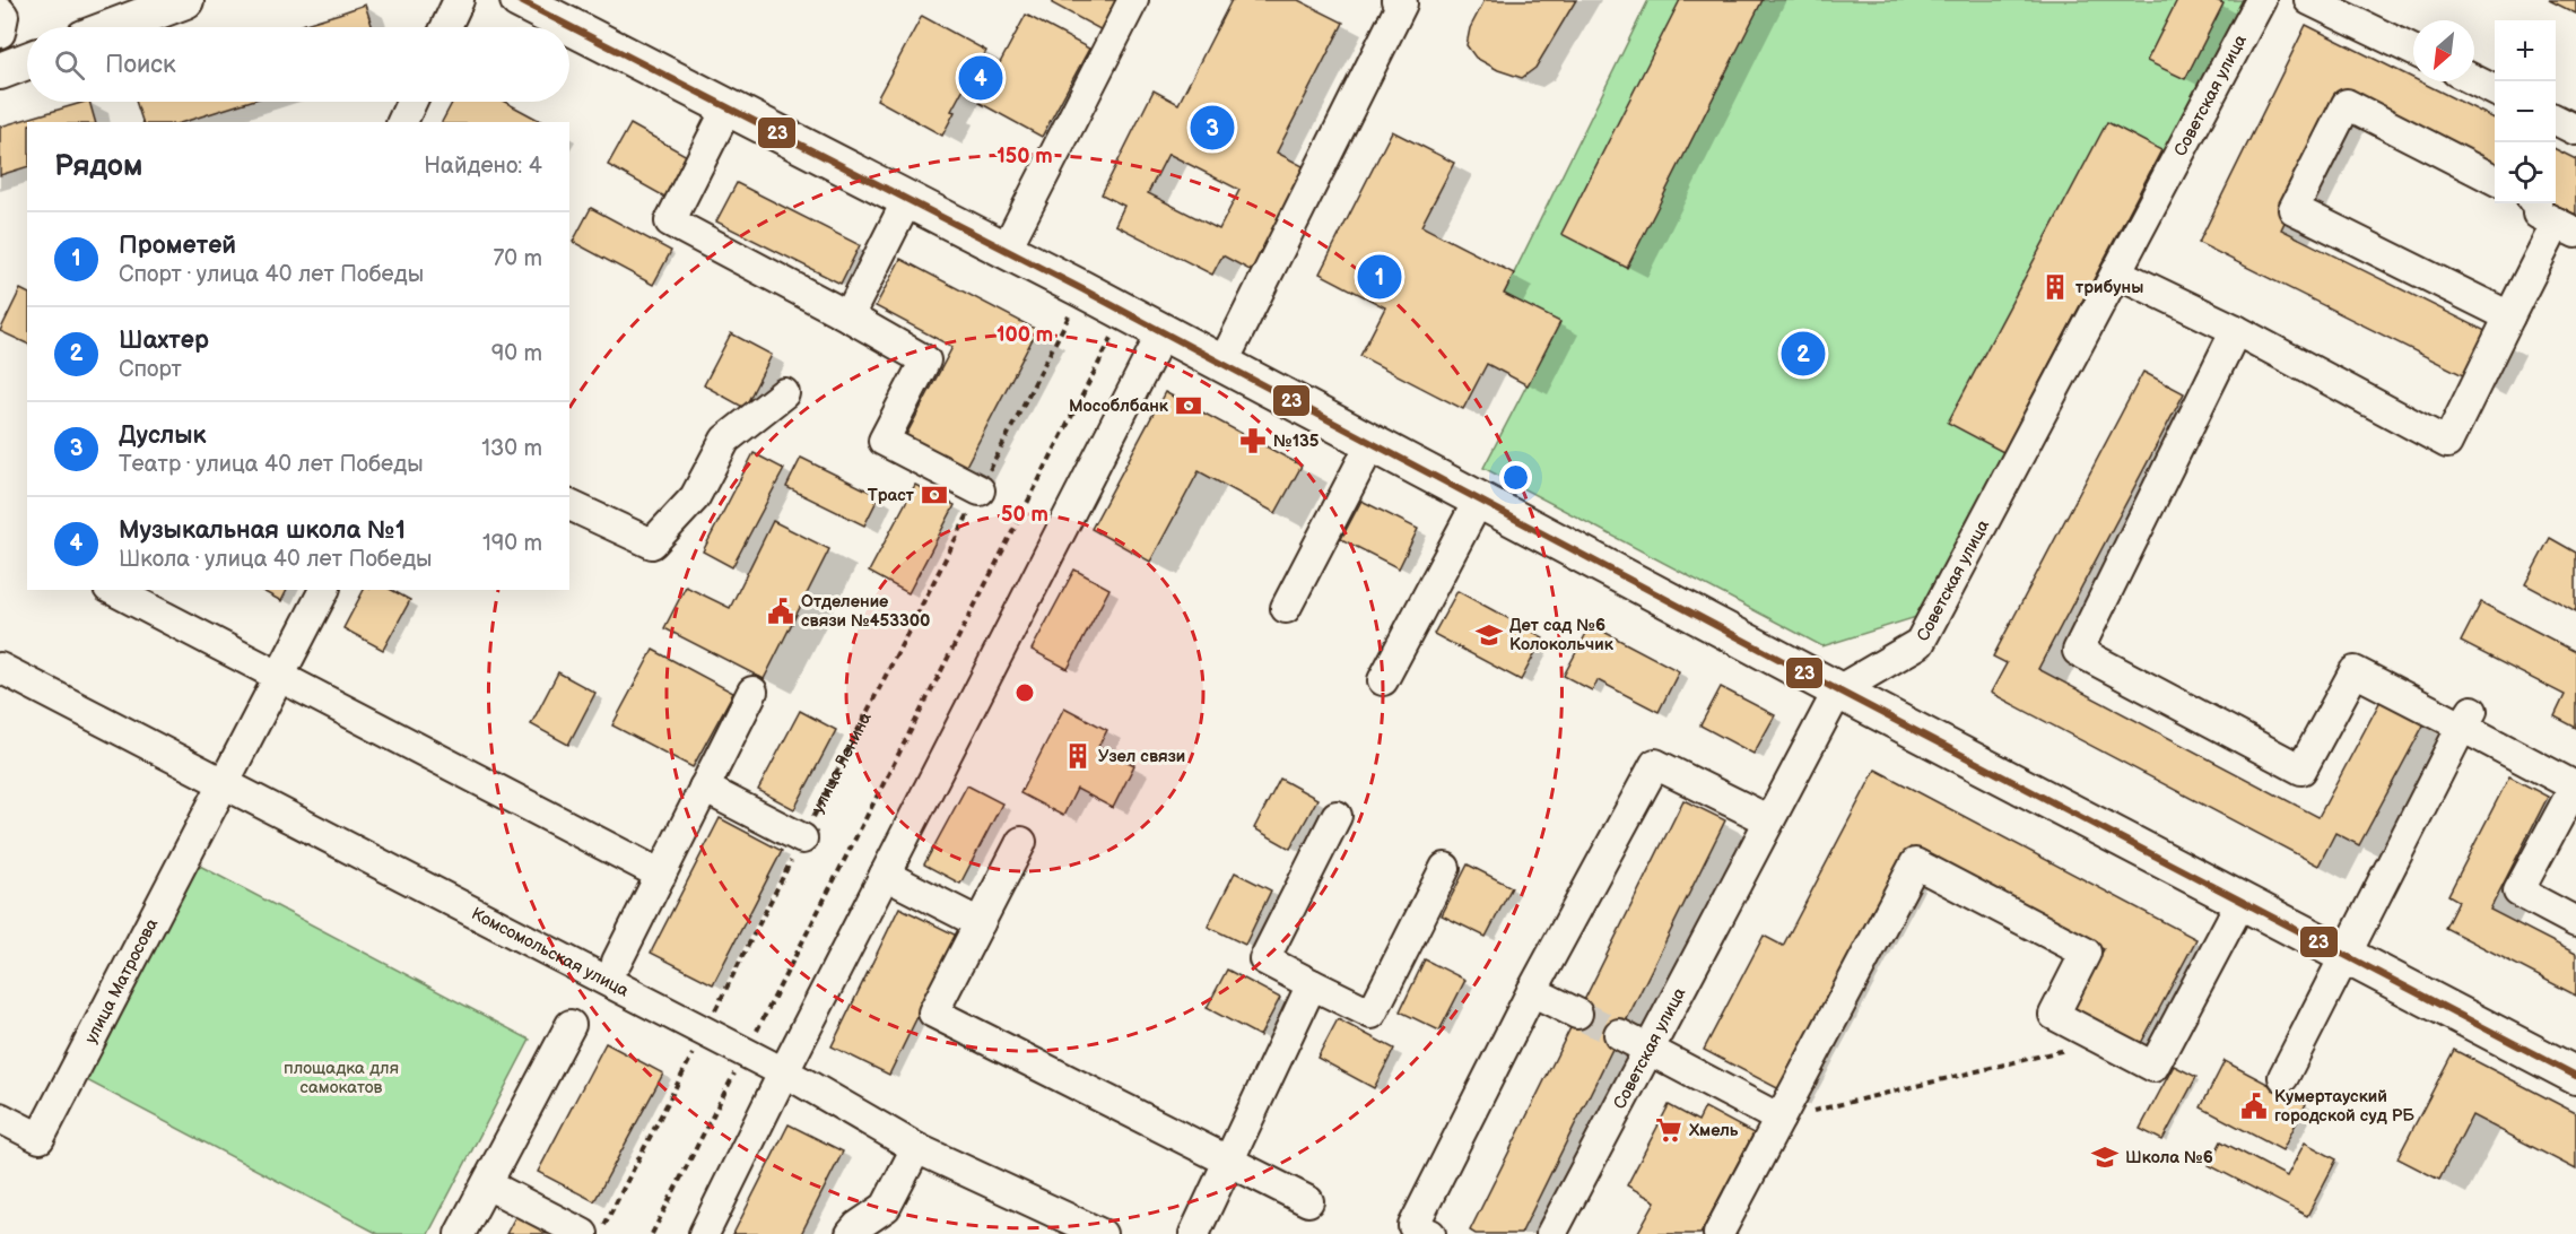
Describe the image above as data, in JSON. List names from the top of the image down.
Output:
{
  "streets": {
    "street": ["Советская улица", "Комсомольская улица", "улица Матросова"],
    "path": ["улица Ленина"]
  },
  "crossings": [
    ["улица Ленина", "Комсомольская улица"],
    ["Комсомольская улица", "улица Матросова"]
  ],
  "parks": ["площадка для самокатов"],
  "places": {
    "building": ["трибуны", "Узел связи"],
    "bank": ["Мособлбанк", "Траст"],
    "pharmacy": ["№135"],
    "public building": ["Отделение связи №453300", "Кумертауский городской суд РБ"],
    "school or university": ["Дет сад №6 Колокольчик", "Школа №6"],
    "supermarket": ["Хмель"]
  },
  "lines": ["transit line 23"],
  "north": "bottom left",
  "page": {
    "map_buttons": ["+", "−"],
    "search": "Поиск",
    "pins": [
      "4",
      "3",
      "1",
      "2"
    ],
    "heading": ["Рядом", "Найдено: 4"],
    "list": [
      {
        "mark": "1",
        "name": "Прометей",
        "note": "Спорт · улица 40 лет Победы",
        "value": "70 m"
      },
      {
        "mark": "2",
        "name": "Шахтер",
        "note": "Спорт",
        "value": "90 m"
      },
      {
        "mark": "3",
        "name": "Дуслык",
        "note": "Театр · улица 40 лет Победы",
        "value": "130 m"
      },
      {
        "mark": "4",
        "name": "Музыкальная школа №1",
        "note": "Школа · улица 40 лет Победы",
        "value": "190 m"
      }
    ]
  },
  "rings": ["150 m", "100 m", "50 m"]
}
